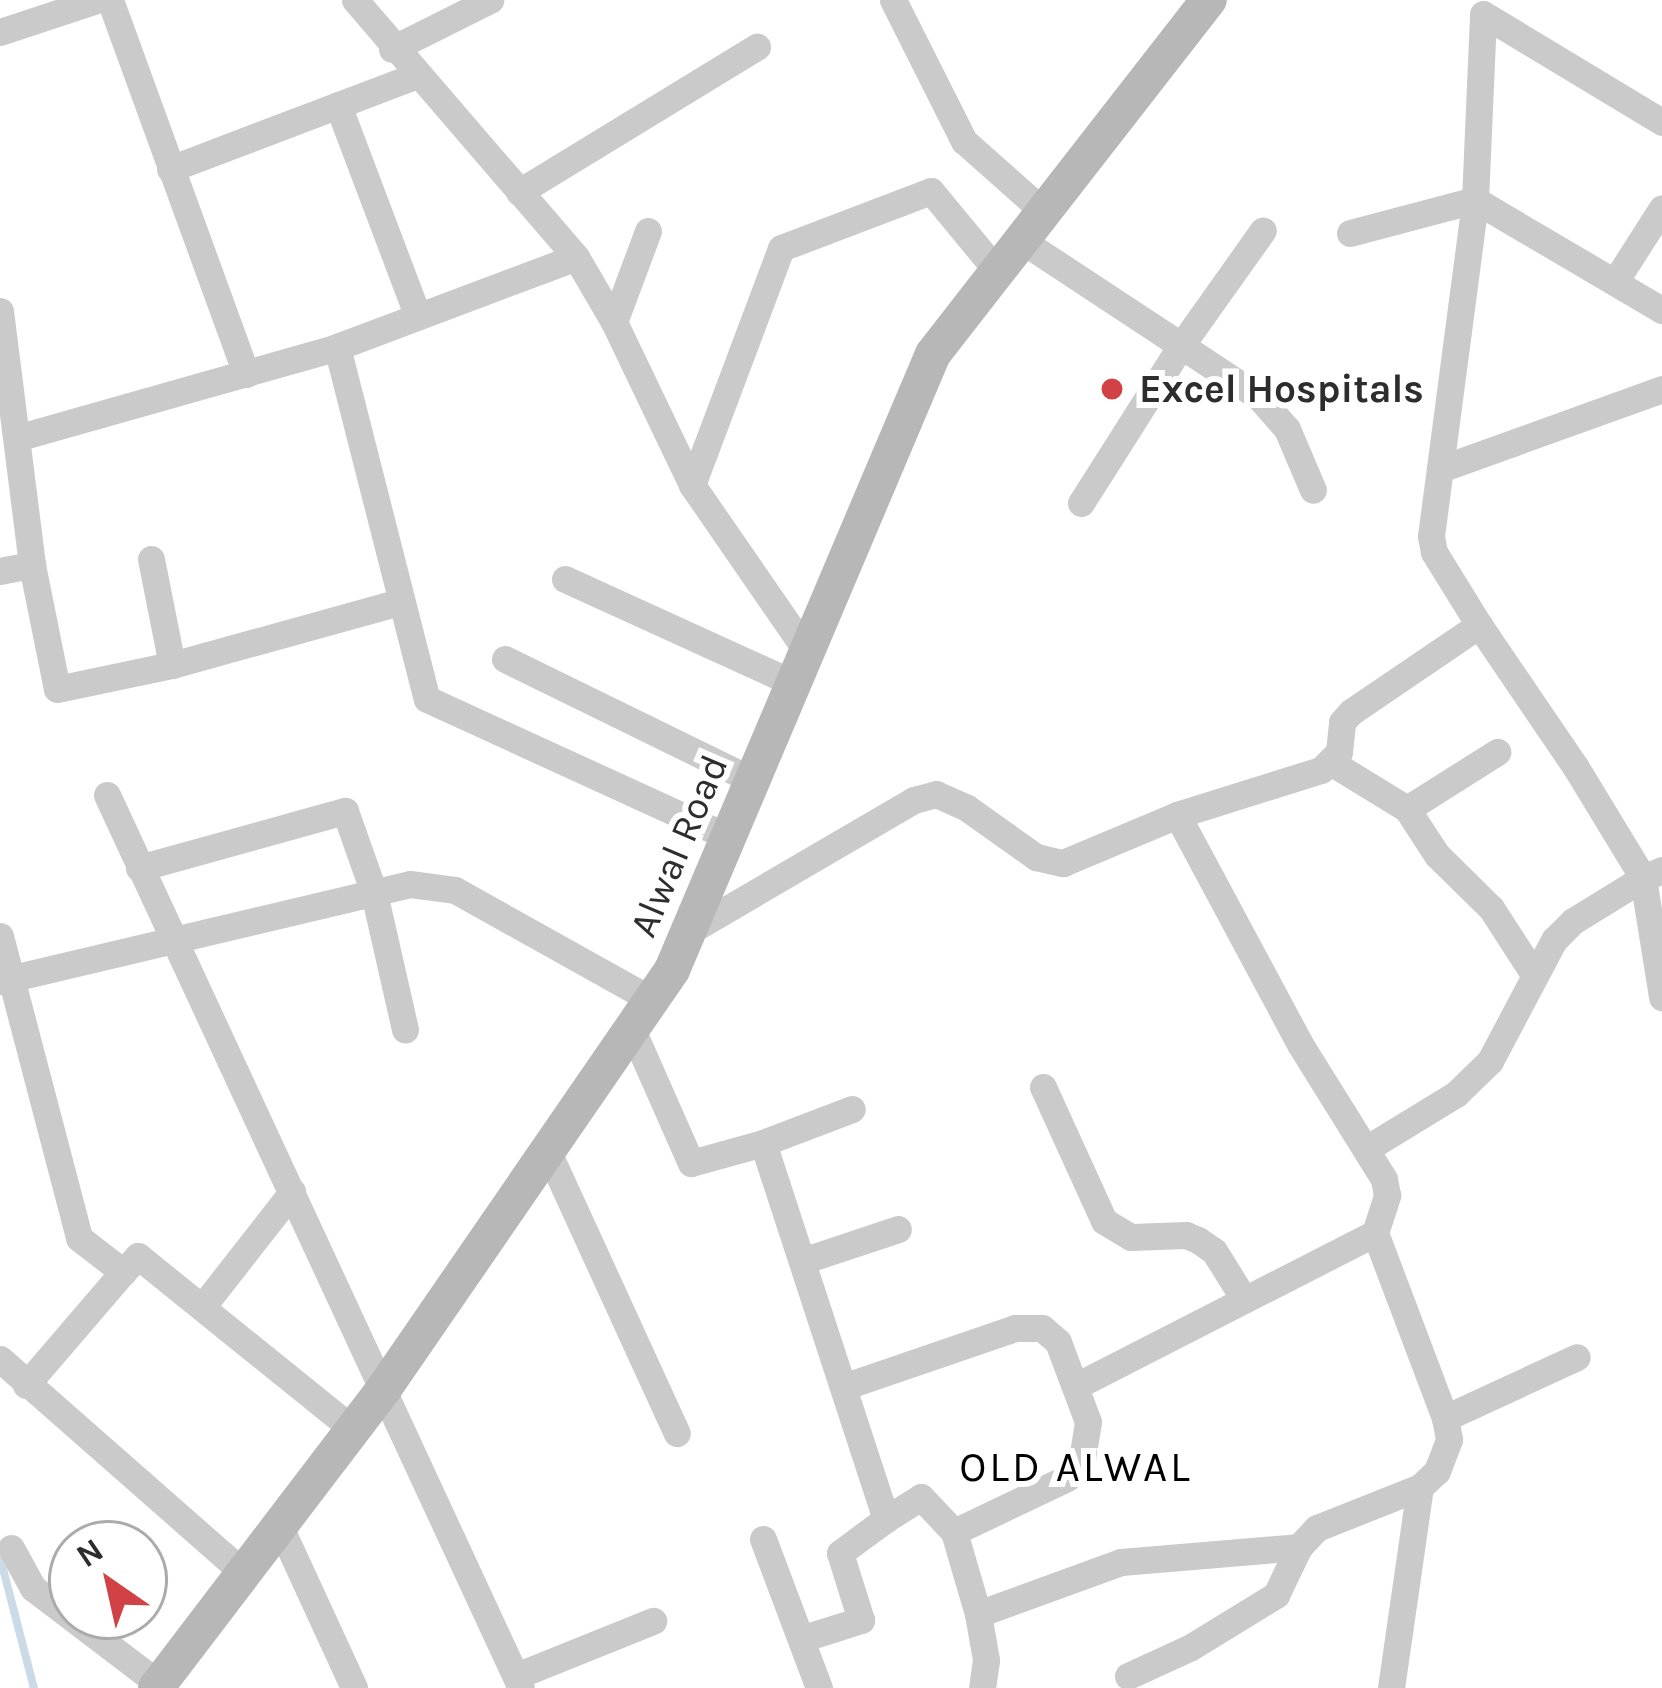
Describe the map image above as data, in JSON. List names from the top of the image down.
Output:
{
  "streets": {
    "main road": ["Alwal Road"]
  },
  "districts": ["OLD ALWAL"],
  "places": ["Excel Hospitals"],
  "north": "top left"
}
